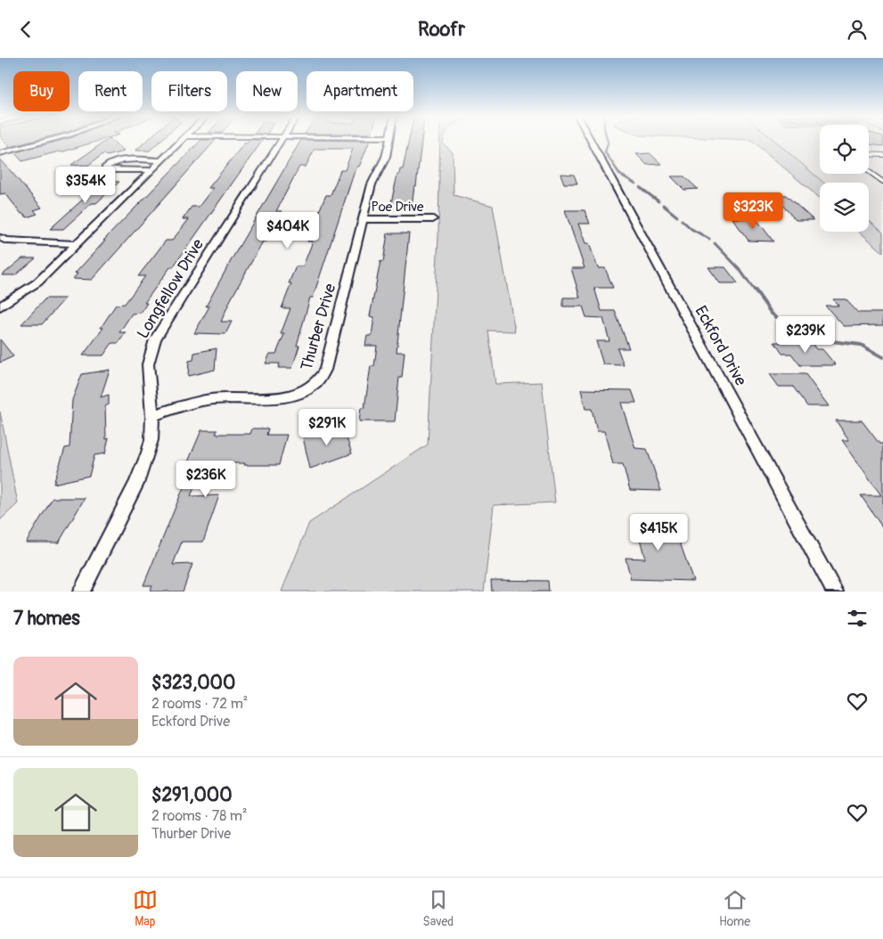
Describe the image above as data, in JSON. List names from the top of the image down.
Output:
{
  "streets": {
    "street": [
      "Poe Drive",
      "Longfellow Drive",
      "Thurber Drive",
      "Eckford Drive"
    ]
  },
  "crossings": [
    ["Poe Drive", "Thurber Drive"],
    ["Longfellow Drive", "Thurber Drive"]
  ],
  "page": {
    "header": "Roofr",
    "chip": [
      "Buy",
      "Rent",
      "Filters",
      "New",
      "Apartment"
    ],
    "price": [
      "$354K",
      "$323K",
      "$404K",
      "$239K",
      "$291K",
      "$236K",
      "$415K"
    ],
    "heading": "7 homes",
    "list": [
      {
        "name": "$323,000",
        "note": "2 rooms · 72 m² · Eckford Drive"
      },
      {
        "name": "$291,000",
        "note": "2 rooms · 78 m² · Thurber Drive"
      }
    ],
    "tabs": ["Map", "Saved", "Home"]
  }
}
